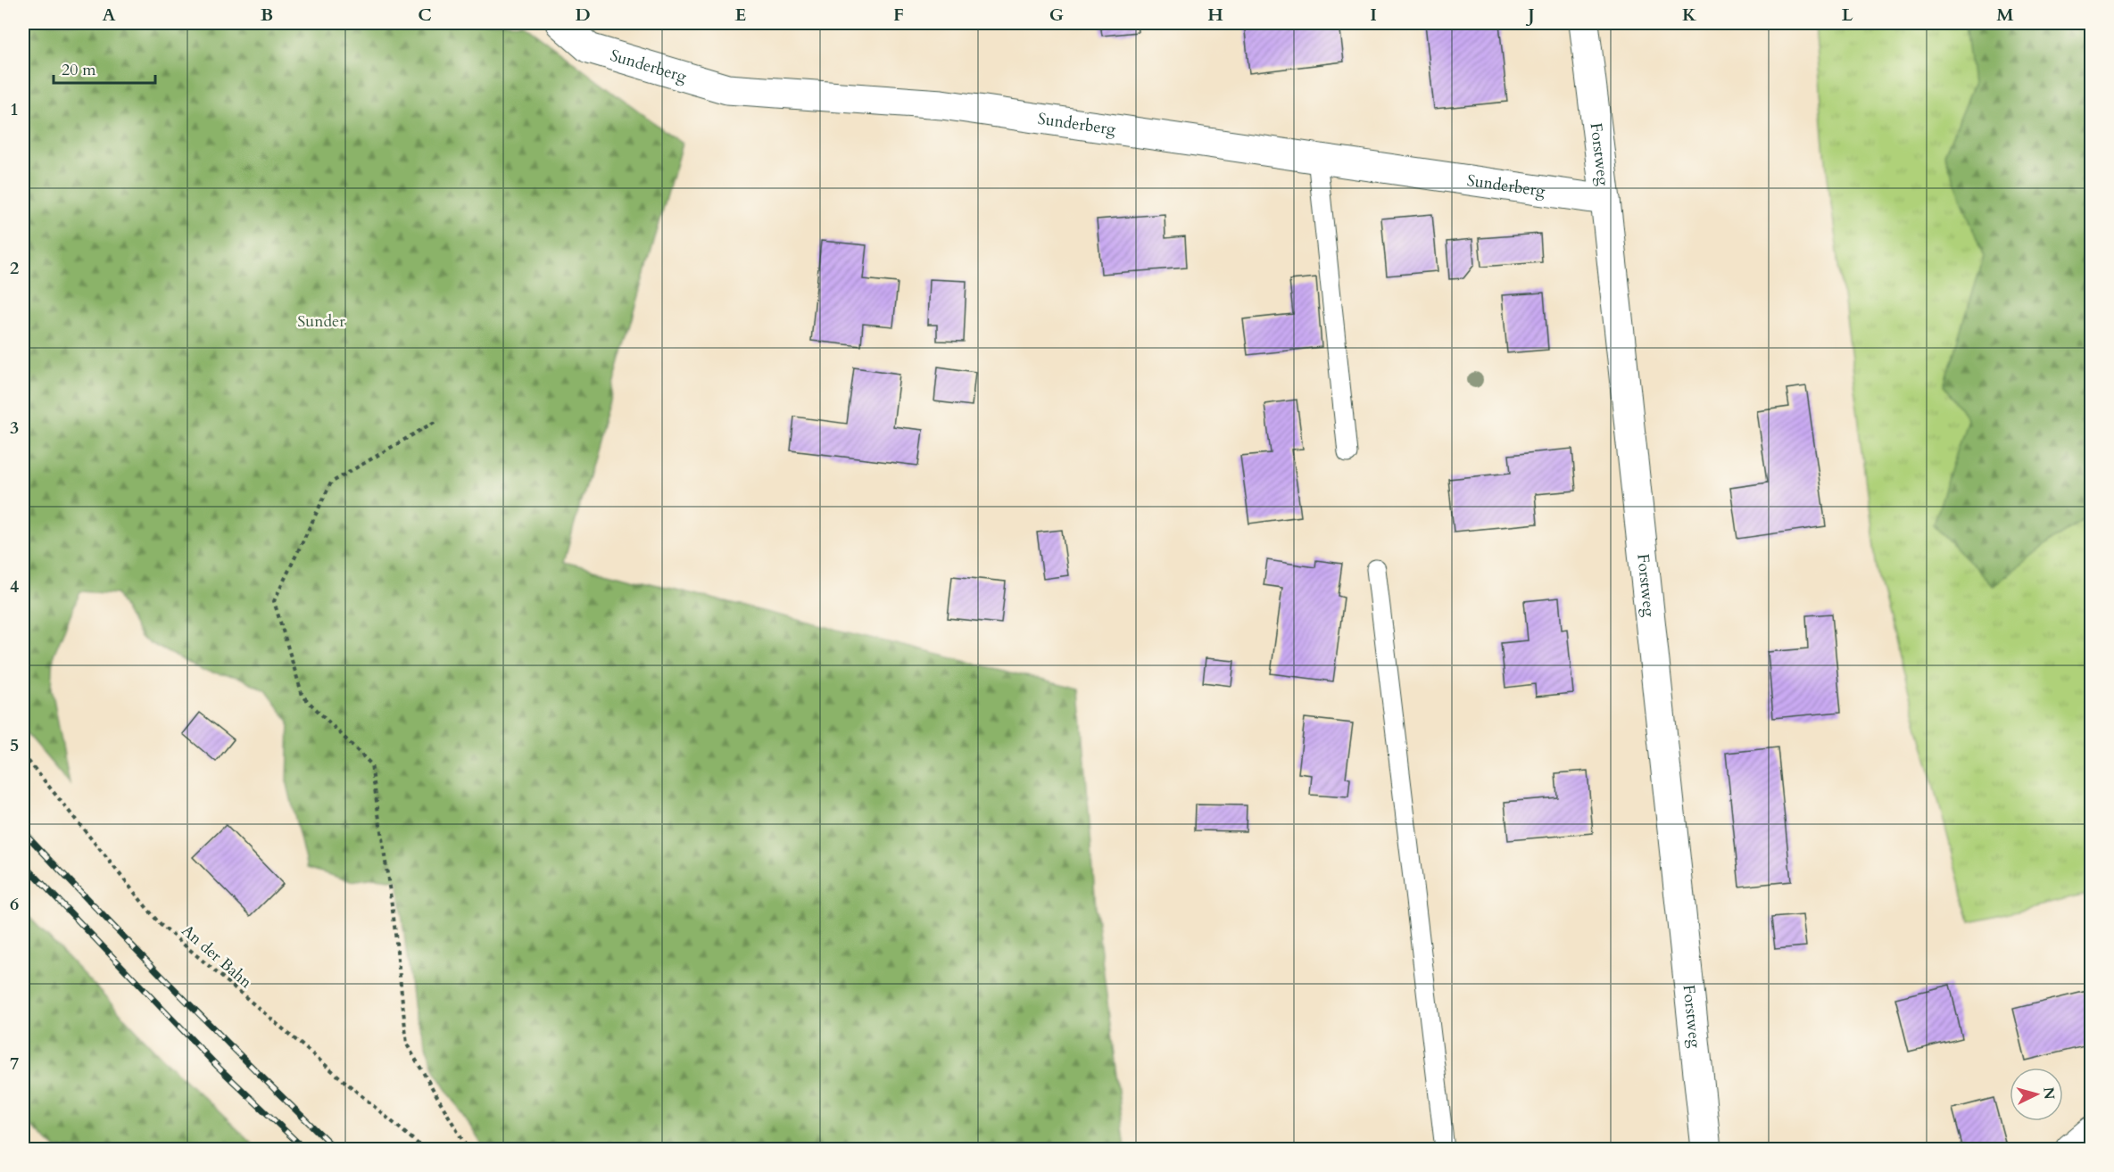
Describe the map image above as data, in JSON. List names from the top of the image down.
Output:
{
  "streets": {
    "street": ["Sunderberg", "Forstweg"],
    "path": ["An der Bahn"]
  },
  "crossings": [
    ["Sunderberg", "Forstweg"]
  ],
  "parks": ["Sunder"],
  "scale_bar": "20 m",
  "north": "right",
  "grid": {
    "columns": [
      "A",
      "B",
      "C",
      "D",
      "E",
      "F",
      "G",
      "H",
      "I",
      "J",
      "K",
      "L",
      "M"
    ],
    "rows": [
      "1",
      "2",
      "3",
      "4",
      "5",
      "6",
      "7"
    ]
  }
}
